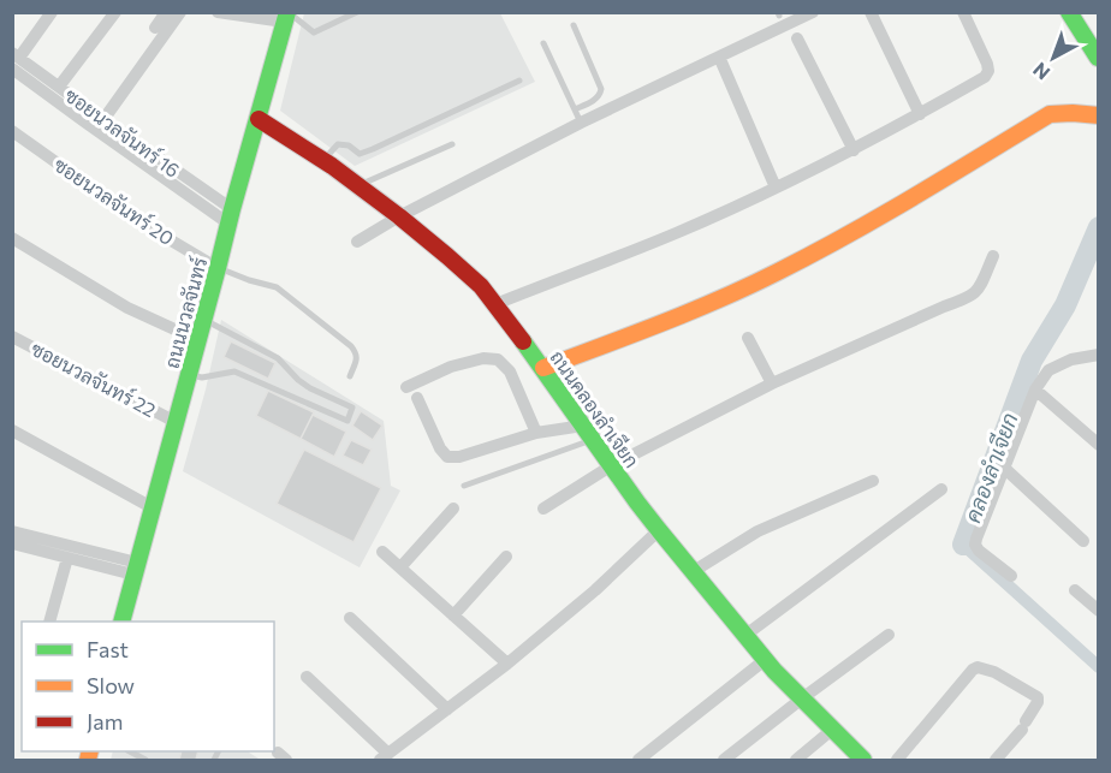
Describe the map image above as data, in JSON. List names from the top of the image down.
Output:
{
  "streets": {
    "street": [
      "ซอยนวลจันทร์ 16",
      "ซอยนวลจันทร์ 20",
      "ถนนนวลจันทร์",
      "ซอยนวลจันทร์ 22",
      "ถนนคลองลำเจียก"
    ]
  },
  "crossings": [
    ["ซอยนวลจันทร์ 16", "ถนนนวลจันทร์"],
    ["ซอยนวลจันทร์ 20", "ถนนนวลจันทร์"],
    ["ถนนนวลจันทร์", "ซอยนวลจันทร์ 22"],
    ["ถนนนวลจันทร์", "ถนนคลองลำเจียก"]
  ],
  "water": ["คลองลำเจียก"],
  "legend": ["Fast", "Slow", "Jam"],
  "north": "bottom left"
}
